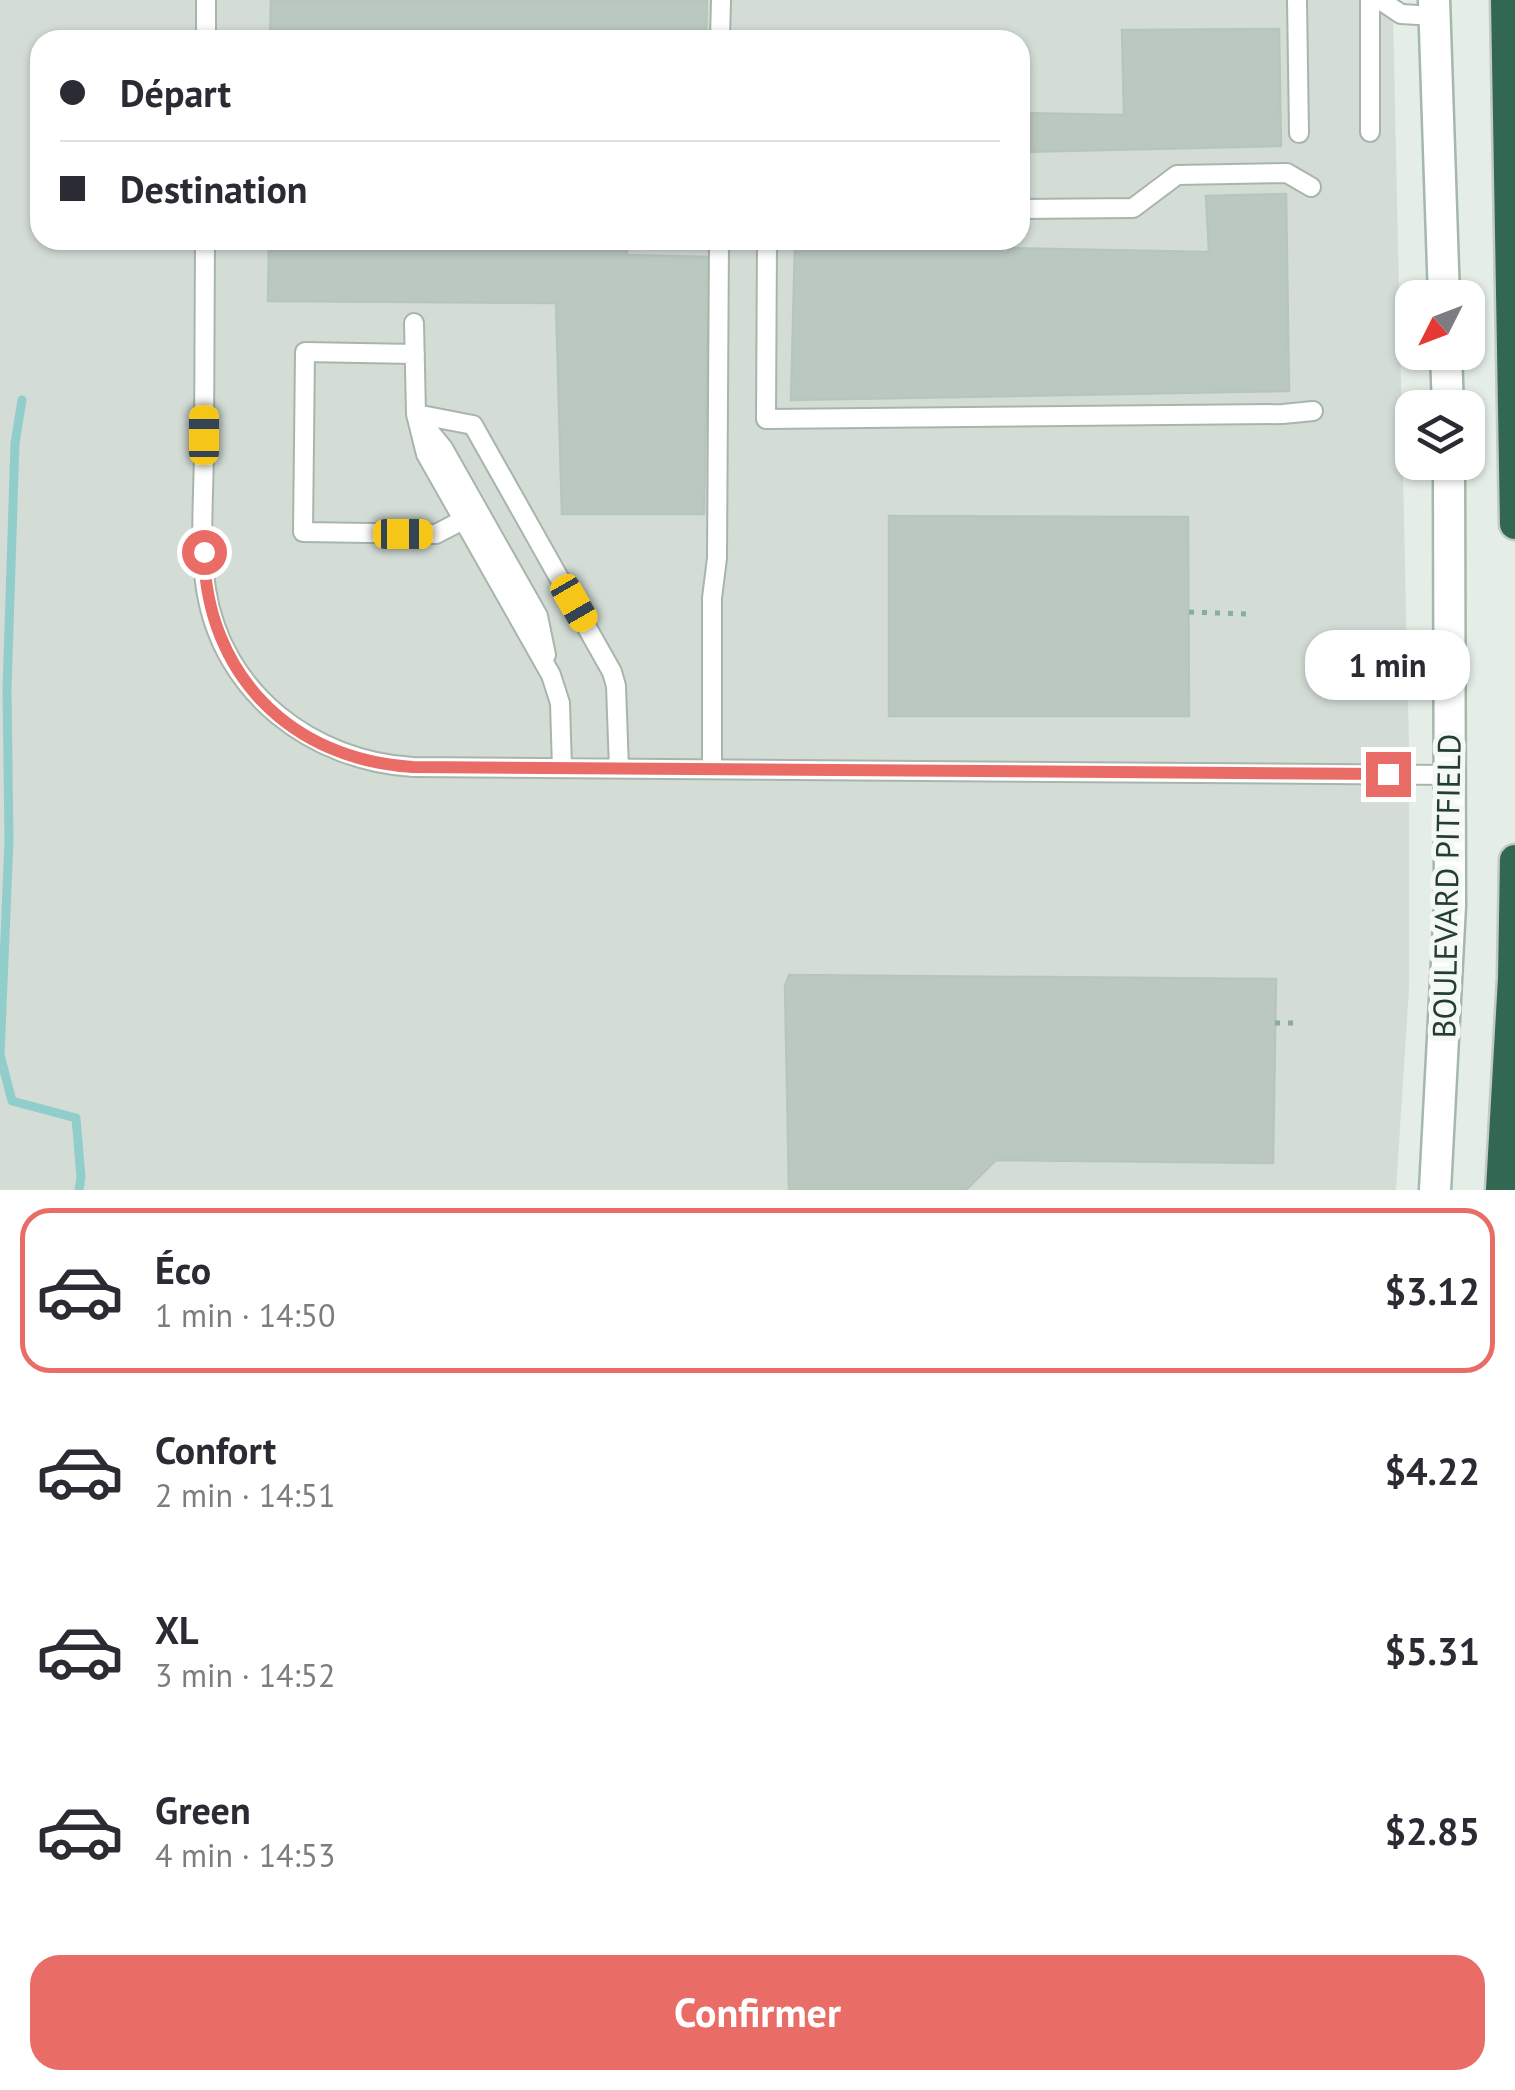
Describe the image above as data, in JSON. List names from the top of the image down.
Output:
{
  "streets": {
    "main road": ["BOULEVARD PITFIELD"]
  },
  "north": "bottom left",
  "page": {
    "banner": ["Départ", "Destination"],
    "bubble": "1 min",
    "list": [
      {
        "name": "Éco",
        "note": "1 min · 14:50",
        "value": "$3.12"
      },
      {
        "name": "Confort",
        "note": "2 min · 14:51",
        "value": "$4.22"
      },
      {
        "name": "XL",
        "note": "3 min · 14:52",
        "value": "$5.31"
      },
      {
        "name": "Green",
        "note": "4 min · 14:53",
        "value": "$2.85"
      }
    ],
    "buttons": "Confirmer"
  }
}
